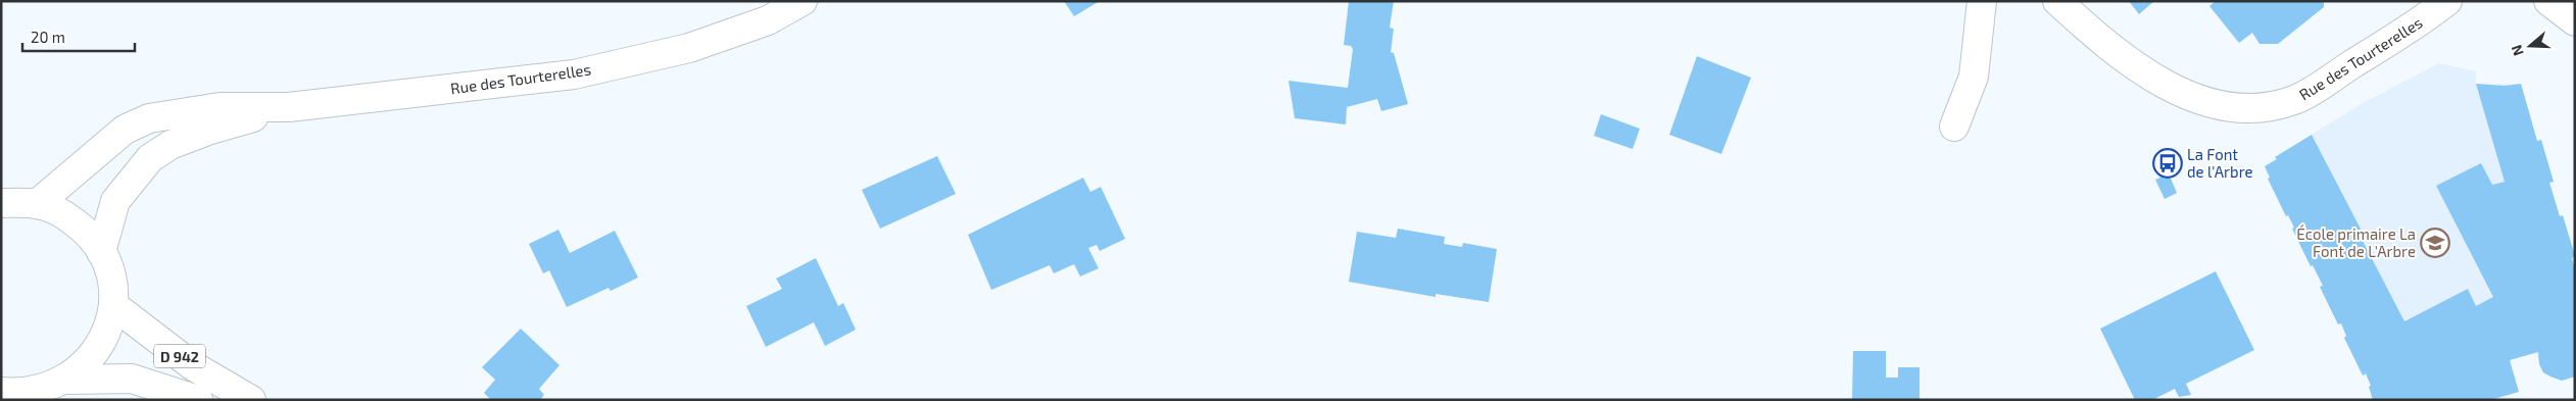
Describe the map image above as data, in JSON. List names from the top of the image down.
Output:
{
  "streets": {
    "main road": ["Rue des Tourterelles", "D 942"]
  },
  "places": {
    "bus stop": ["La Font de l'Arbre"],
    "school or university": ["École primaire La Font de L'Arbre"]
  },
  "scale_bar": "20 m",
  "north": "left"
}
